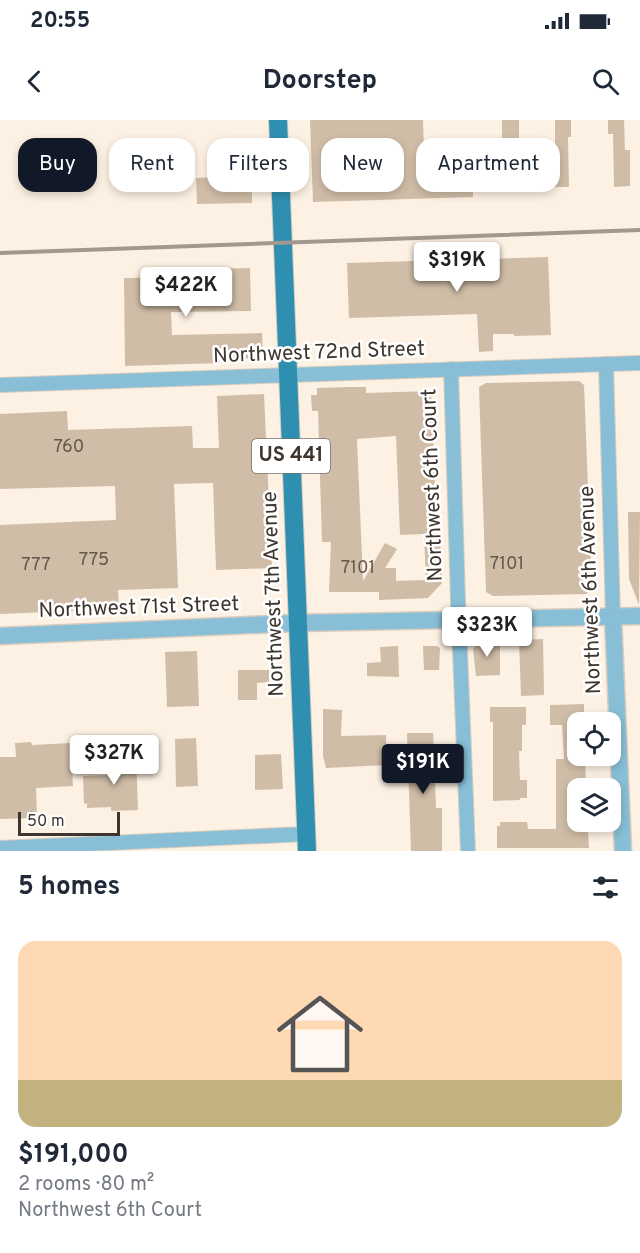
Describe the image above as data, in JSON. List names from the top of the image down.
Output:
{
  "streets": {
    "main road": ["US 441", "Northwest 7th Avenue"],
    "street": [
      "Northwest 72nd Street",
      "Northwest 6th Court",
      "Northwest 6th Avenue",
      "Northwest 71st Street"
    ]
  },
  "crossings": [
    ["Northwest 72nd Street", "Northwest 6th Court"],
    ["Northwest 72nd Street", "Northwest 6th Avenue"],
    ["Northwest 72nd Street", "Northwest 7th Avenue"],
    ["Northwest 6th Court", "Northwest 71st Street"],
    ["Northwest 6th Avenue", "Northwest 71st Street"],
    ["Northwest 7th Avenue", "Northwest 71st Street"]
  ],
  "house_numbers": [
    "760",
    "775",
    "7101",
    "777",
    "7101"
  ],
  "scale_bar": "50 m",
  "page": {
    "status": "20:55",
    "header": "Doorstep",
    "chip": [
      "Buy",
      "Rent",
      "Filters",
      "New",
      "Apartment"
    ],
    "price": [
      "$319K",
      "$422K",
      "$323K",
      "$327K",
      "$191K"
    ],
    "scale": "50 m",
    "heading": "5 homes",
    "list": [
      {
        "name": "$191,000",
        "note": "2 rooms · 80 m² · Northwest 6th Court"
      }
    ]
  }
}
